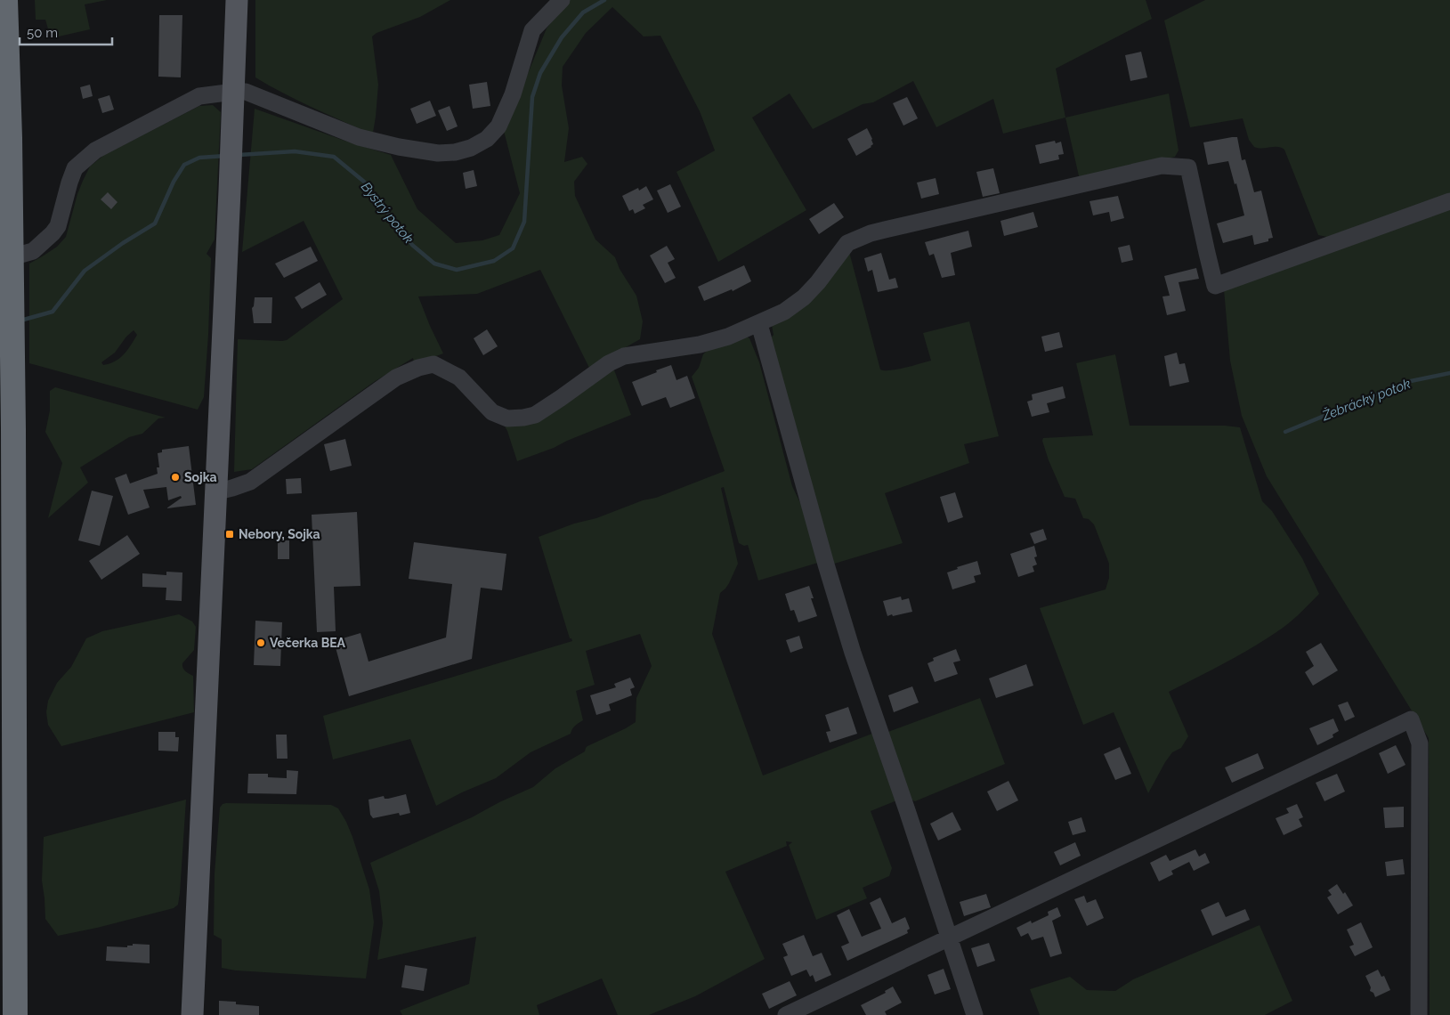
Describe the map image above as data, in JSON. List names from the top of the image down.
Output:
{
  "water": ["Bystrý potok", "Žebrácký potok"],
  "places": {
    "other": ["Sojka", "Večerka BEA"],
    "transit": ["Nebory, Sojka"]
  },
  "scale_bar": "50 m"
}
